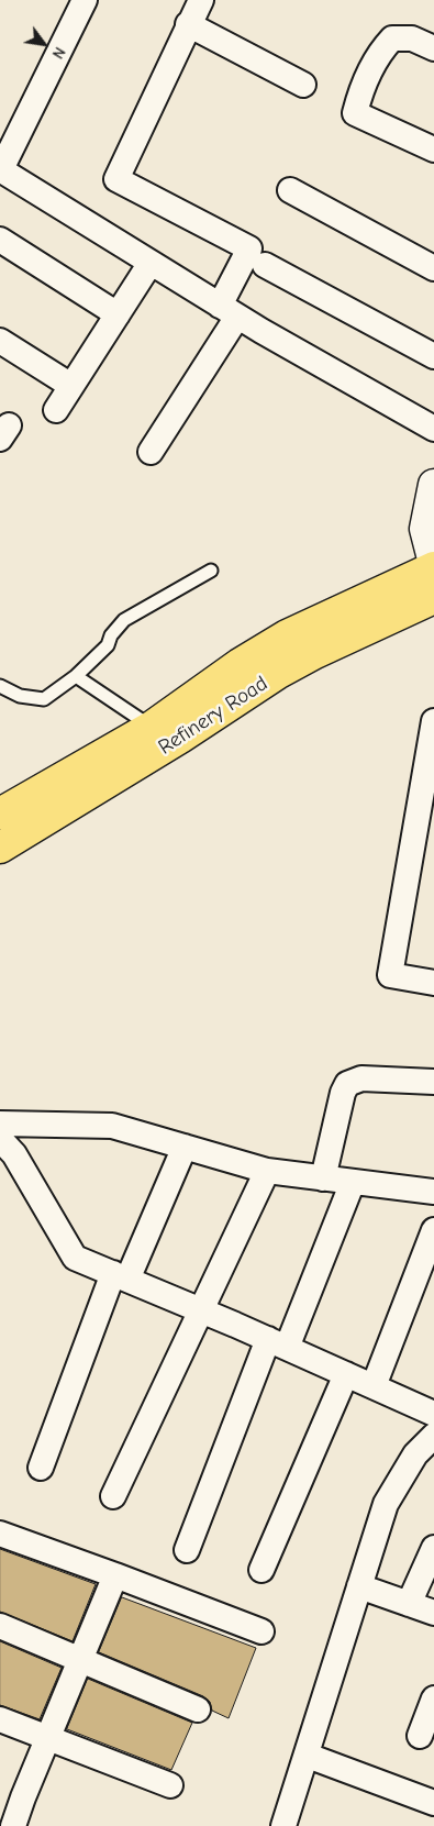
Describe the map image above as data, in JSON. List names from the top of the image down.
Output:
{
  "streets": {
    "main road": ["Refinery Road"]
  },
  "north": "bottom right"
}
